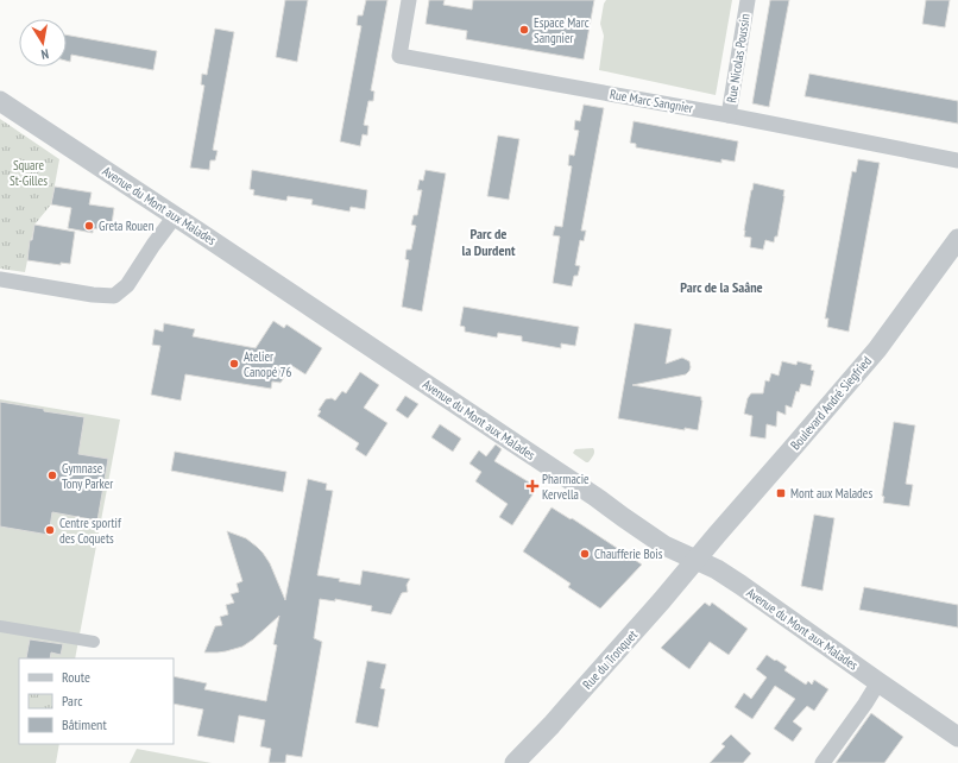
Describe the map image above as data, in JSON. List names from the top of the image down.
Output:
{
  "streets": {
    "street": [
      "Rue Nicolas Poussin",
      "Rue Marc Sangnier",
      "Avenue du Mont aux Malades",
      "Boulevard André Siegfried",
      "Rue du Tronquet"
    ]
  },
  "crossings": [
    ["Rue Nicolas Poussin", "Rue Marc Sangnier"],
    ["Avenue du Mont aux Malades", "Boulevard André Siegfried"],
    ["Avenue du Mont aux Malades", "Rue du Tronquet"],
    ["Boulevard André Siegfried", "Rue du Tronquet"]
  ],
  "districts": ["Parc de la Durdent", "Parc de la Saâne"],
  "parks": ["Square St-Gilles"],
  "places": {
    "other": [
      "Espace Marc Sangnier",
      "Greta Rouen",
      "Atelier Canopé 76",
      "Gymnase Tony Parker",
      "Centre sportif des Coquets",
      "Chaufferie Bois"
    ],
    "health": ["Pharmacie Kervella"],
    "transit": ["Mont aux Malades"]
  },
  "legend": ["Route", "Parc", "Bâtiment"],
  "north": "bottom"
}
